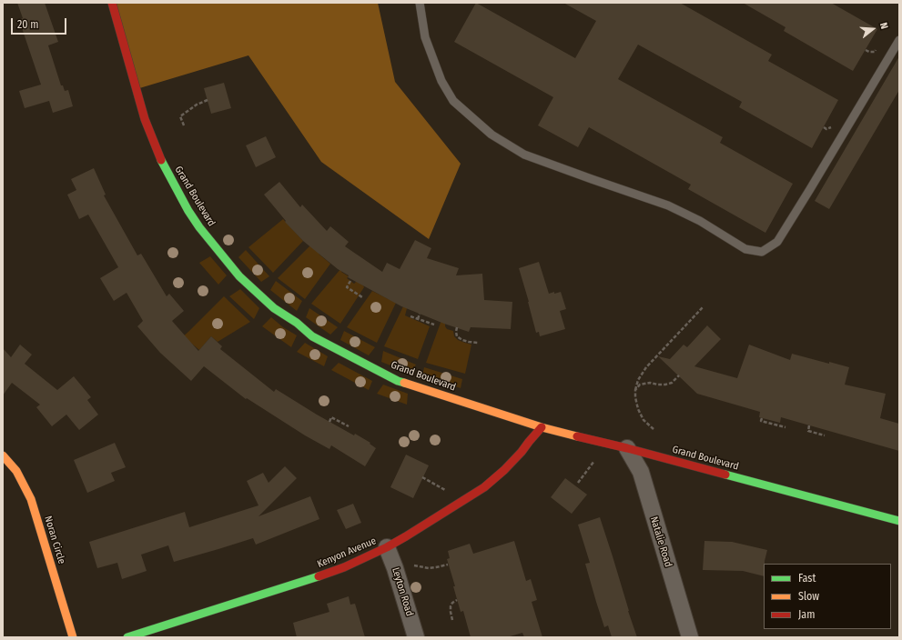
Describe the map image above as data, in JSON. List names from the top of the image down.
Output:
{
  "streets": {
    "street": [
      "Grand Boulevard",
      "Noran Circle",
      "Natalie Road",
      "Kenyon Avenue",
      "Leyton Road"
    ]
  },
  "crossings": [
    ["Grand Boulevard", "Natalie Road"],
    ["Grand Boulevard", "Kenyon Avenue"],
    ["Kenyon Avenue", "Leyton Road"]
  ],
  "legend": ["Fast", "Slow", "Jam"],
  "scale_bar": "20 m",
  "north": "right"
}
